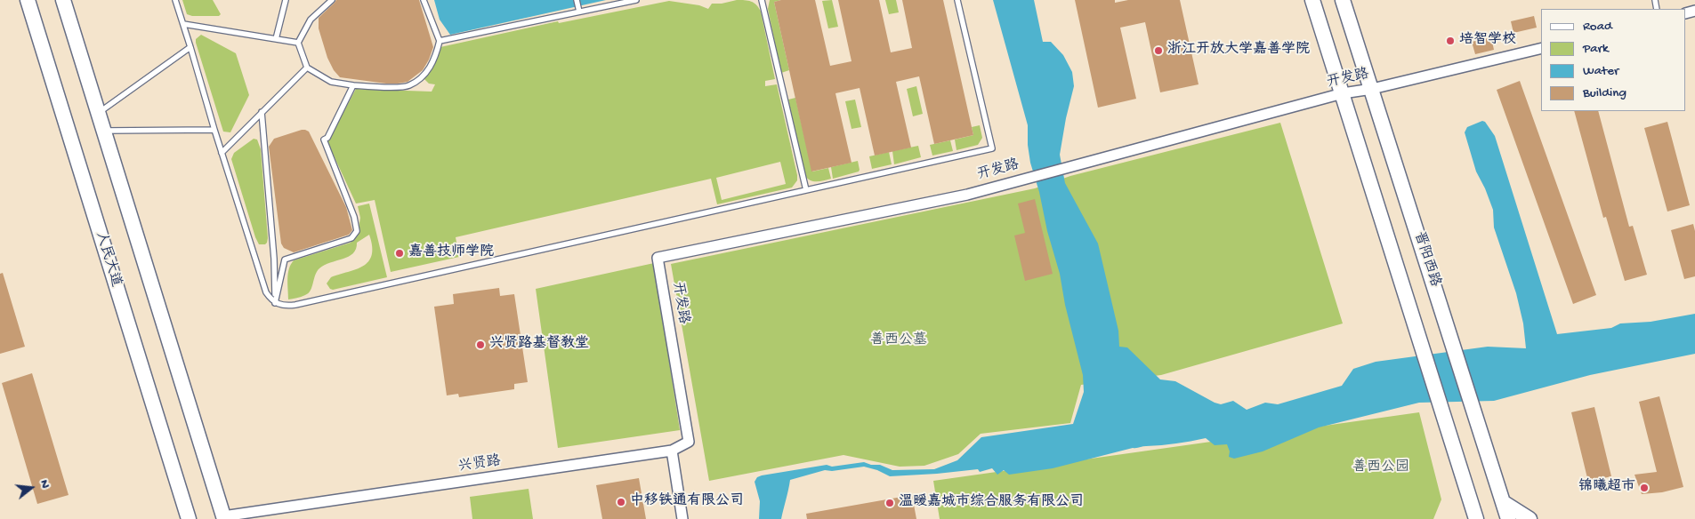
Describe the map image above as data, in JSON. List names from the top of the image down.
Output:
{
  "streets": {
    "main road": ["人民大道", "晋阳西路"],
    "street": ["开发路", "兴贤路"]
  },
  "crossings": [
    ["开发路", "晋阳西路"],
    ["开发路", "兴贤路"]
  ],
  "parks": ["善西公墓", "善西公园"],
  "places": [
    "培智学校",
    "浙江开放大学嘉善学院",
    "嘉善技师学院",
    "兴贤路基督教堂",
    "锦曦超市",
    "中移铁通有限公司",
    "温暖嘉城市综合服务有限公司"
  ],
  "legend": [
    "Road",
    "Park",
    "Water",
    "Building"
  ],
  "north": "right"
}
